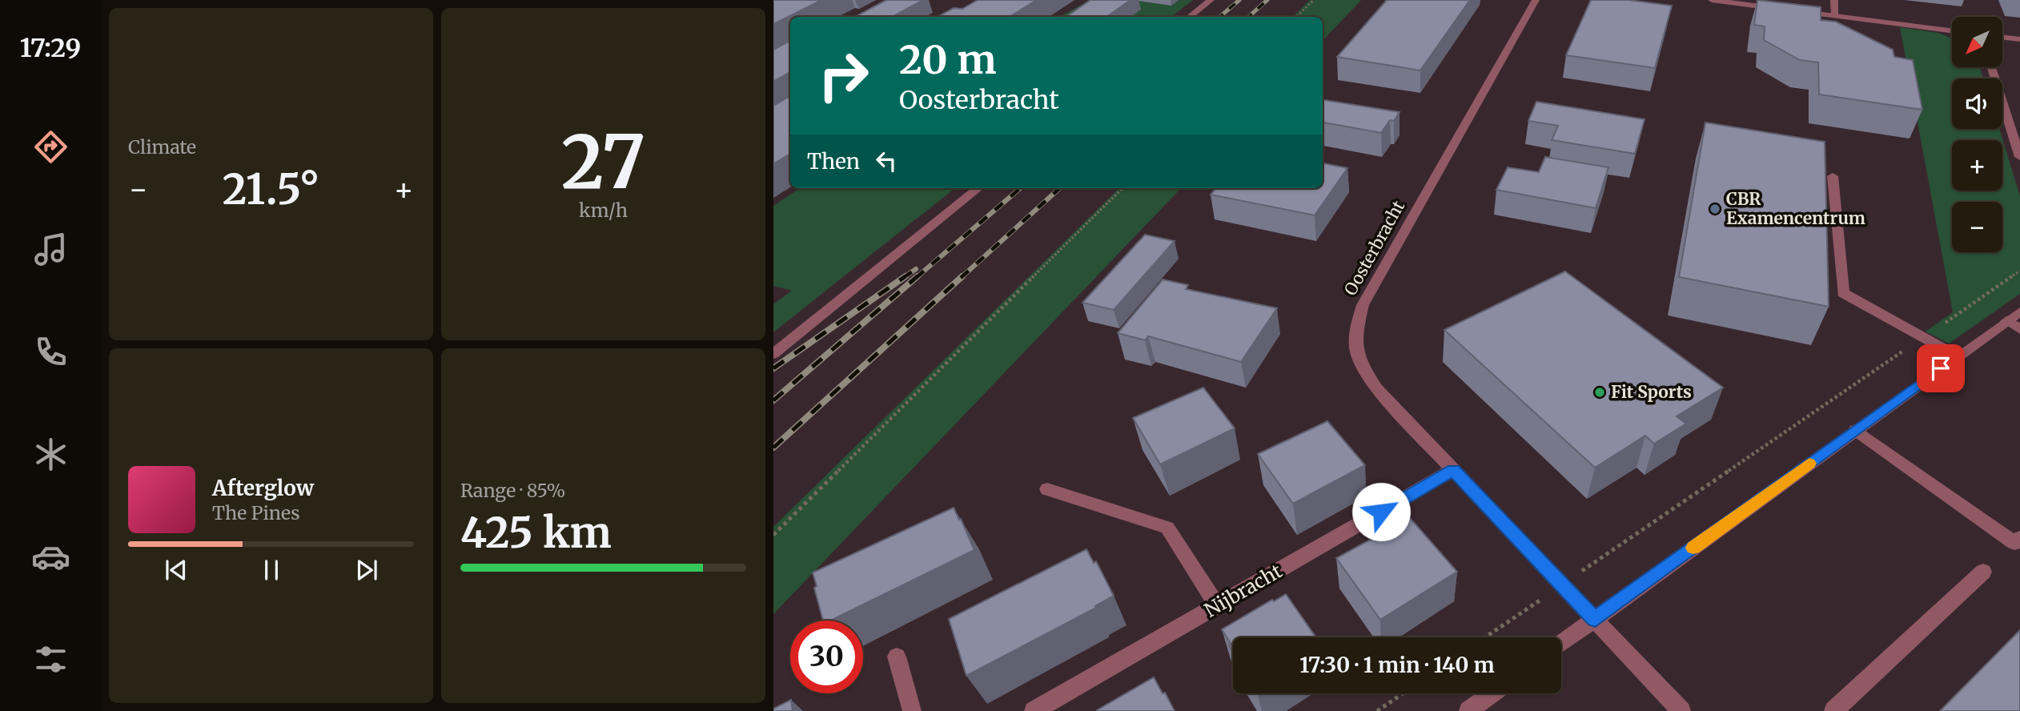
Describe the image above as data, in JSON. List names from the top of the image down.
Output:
{
  "streets": {
    "street": ["Oosterbracht", "Nijbracht"]
  },
  "crossings": [
    ["Oosterbracht", "Nijbracht"]
  ],
  "places": ["CBR Examencentrum", "Fit Sports"],
  "north": "bottom left",
  "page": {
    "tabs": "17:29",
    "tile": [
      "Climate",
      ["27", "km/h"],
      ["Range · 85%", "425 km"]
    ],
    "map_buttons": ["+", "−"],
    "turn": ["20 m", "Oosterbracht"],
    "then": "Then",
    "heat": ["−", "21.5°", "+"],
    "song": ["Afterglow", "The Pines"],
    "limit": "30",
    "trip": "17:30 · 1 min · 140 m"
  }
}
